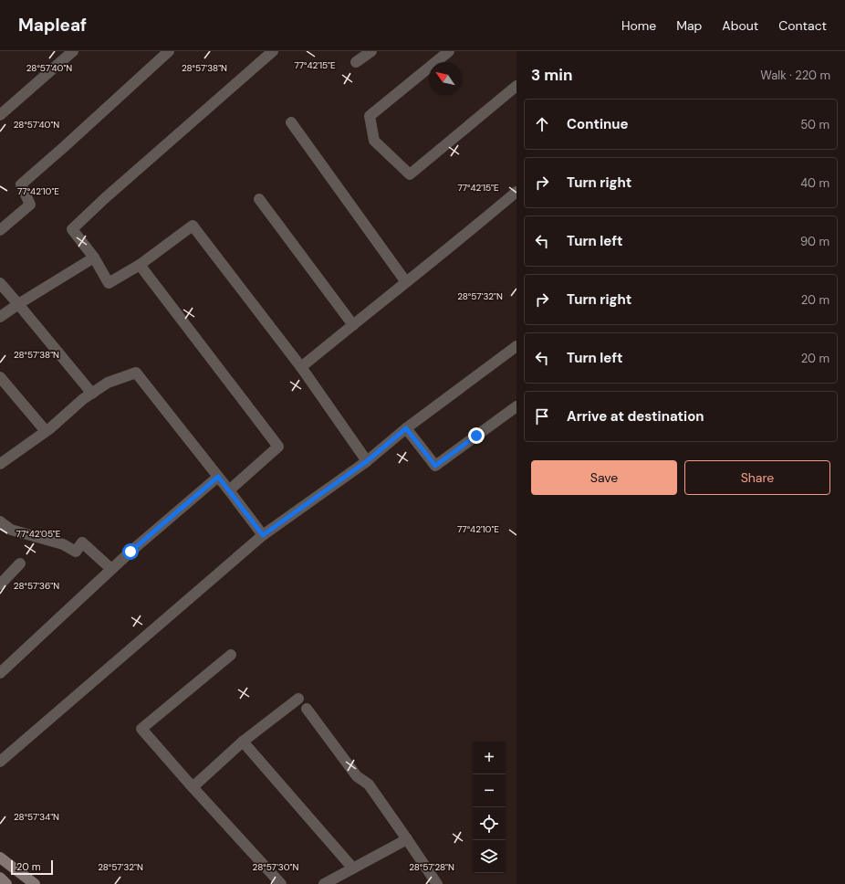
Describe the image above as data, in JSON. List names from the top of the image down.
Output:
{
  "scale_bar": "20 m",
  "north": "top left",
  "page": {
    "header": "Mapleaf",
    "nav": [
      "Home",
      "Map",
      "About",
      "Contact"
    ],
    "heading": ["3 min", "Walk · 220 m"],
    "list": [
      ["Continue", "50 m"],
      ["Turn right", "40 m"],
      ["Turn left", "90 m"],
      ["Turn right", "20 m"],
      ["Turn left", "20 m"],
      "Arrive at destination"
    ],
    "buttons": ["Save", "Share"],
    "map_buttons": ["+", "−"],
    "scale": "20 m"
  },
  "coordinates": [
    "77°42'15\"E",
    "28°57'40\"N",
    "28°57'38\"N",
    "77°42'10\"E",
    "28°57'32\"N",
    "77°42'05\"E",
    "28°57'36\"N",
    "28°57'34\"N",
    "28°57'30\"N",
    "28°57'28\"N"
  ]
}
